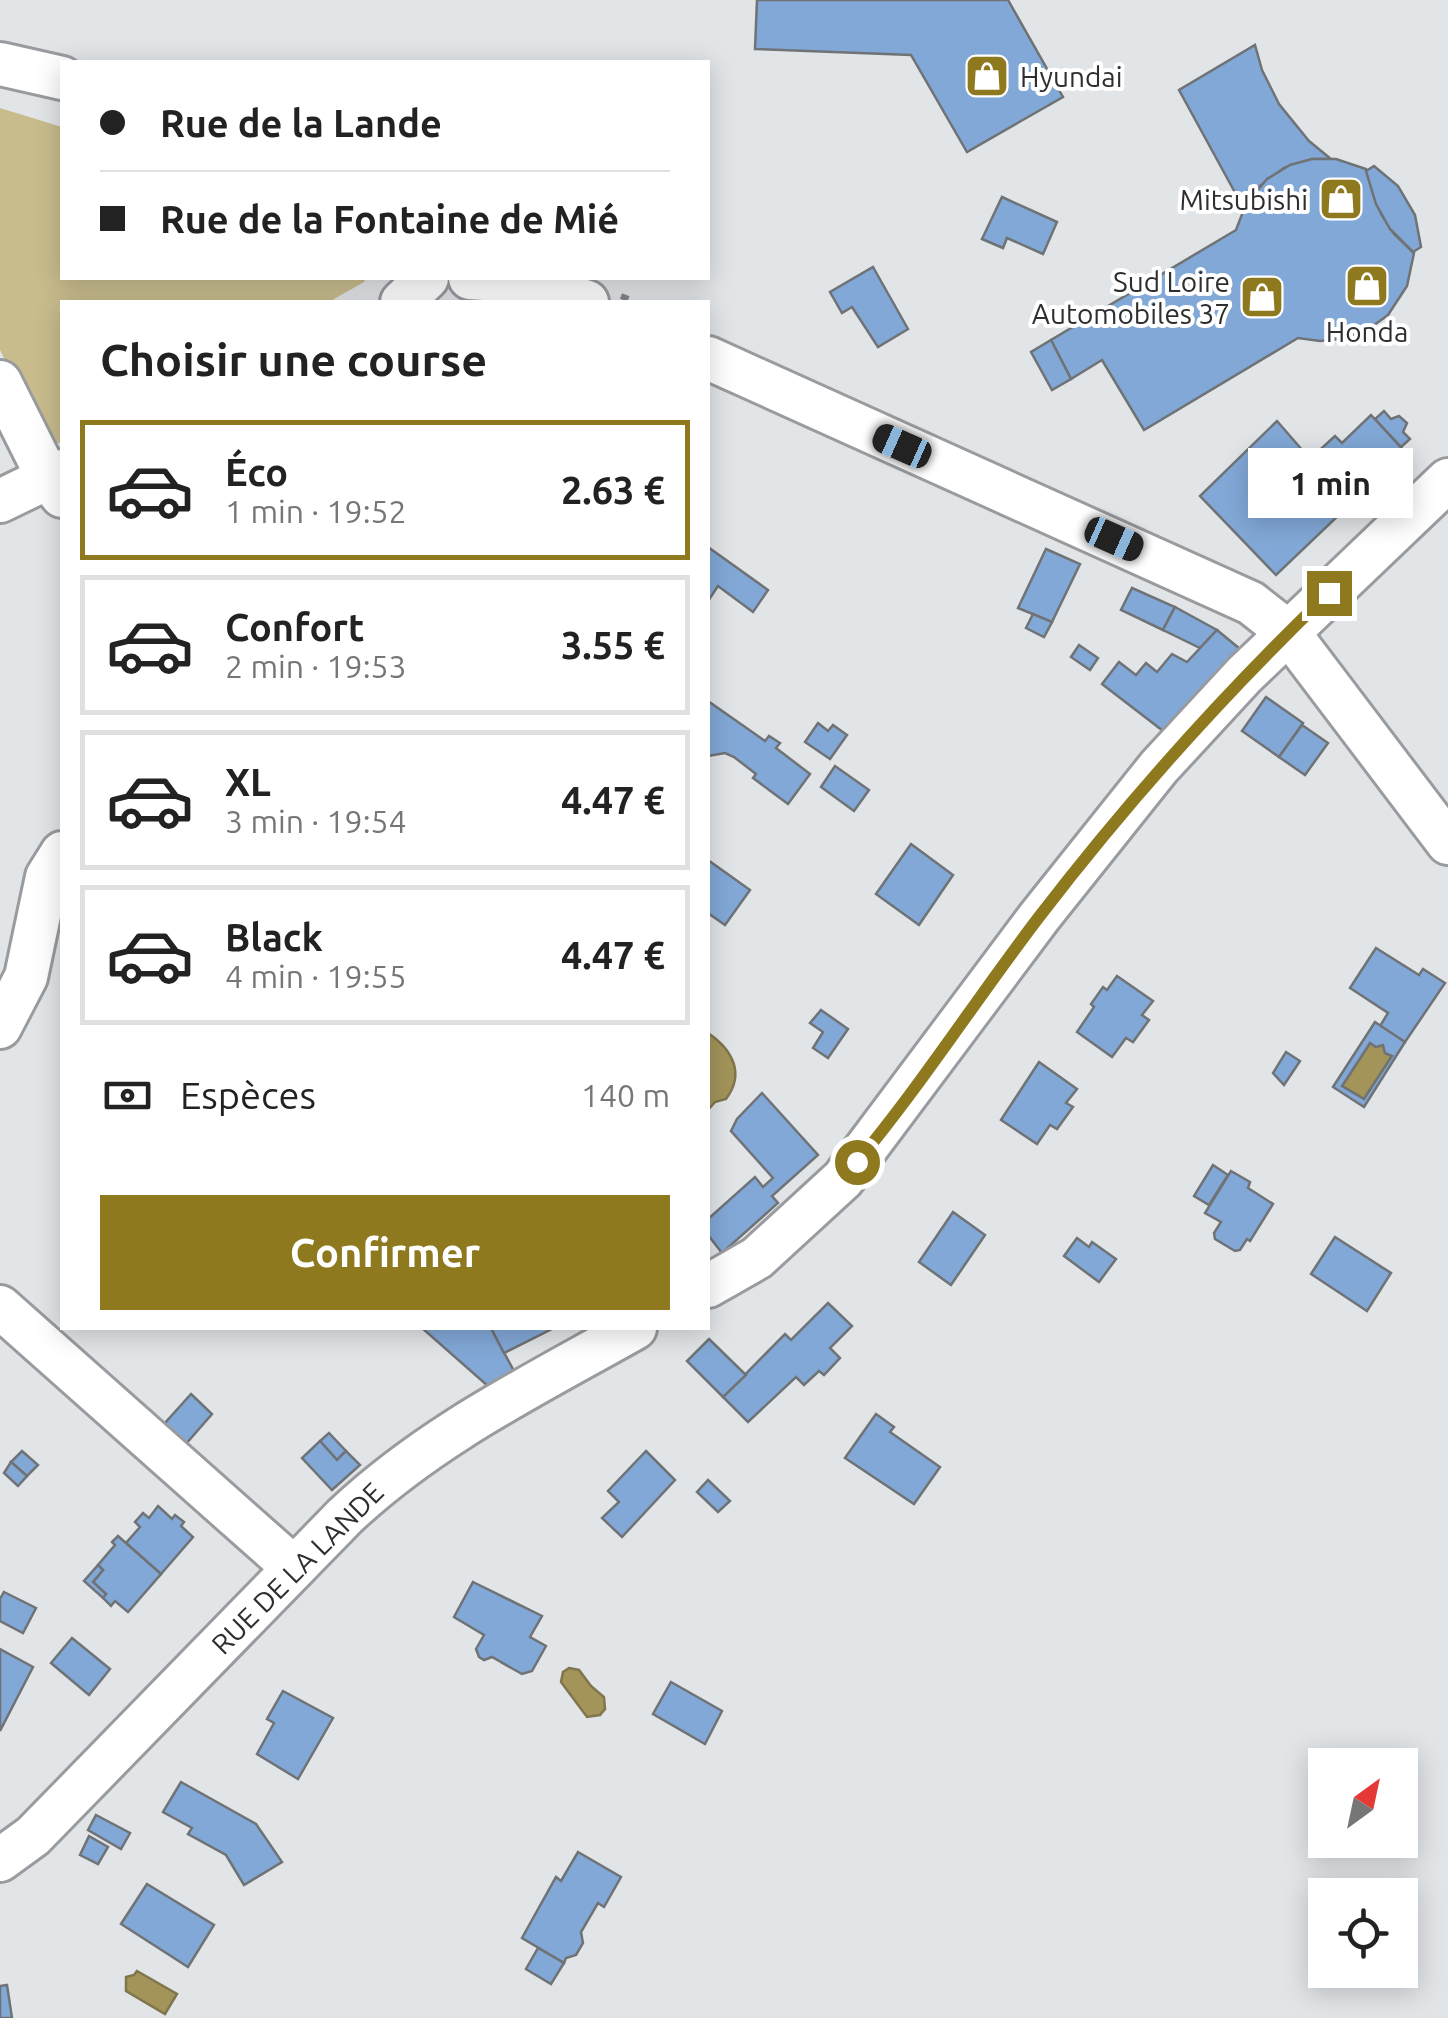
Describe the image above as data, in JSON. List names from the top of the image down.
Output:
{
  "streets": {
    "street": ["RUE DE LA LANDE"]
  },
  "places": {
    "shop": [
      "Hyundai",
      "Mitsubishi",
      "Honda",
      "Sud Loire Automobiles 37"
    ]
  },
  "north": "top right",
  "page": {
    "banner": ["Rue de la Lande", "Rue de la Fontaine de Mié"],
    "heading": "Choisir une course",
    "list": [
      {
        "name": "Éco",
        "note": "1 min · 19:52",
        "value": "2.63 €"
      },
      {
        "name": "Confort",
        "note": "2 min · 19:53",
        "value": "3.55 €"
      },
      {
        "name": "XL",
        "note": "3 min · 19:54",
        "value": "4.47 €"
      },
      {
        "name": "Black",
        "note": "4 min · 19:55",
        "value": "4.47 €"
      }
    ],
    "bubble": "1 min",
    "pay": ["Espèces", "140 m"],
    "buttons": "Confirmer"
  }
}
